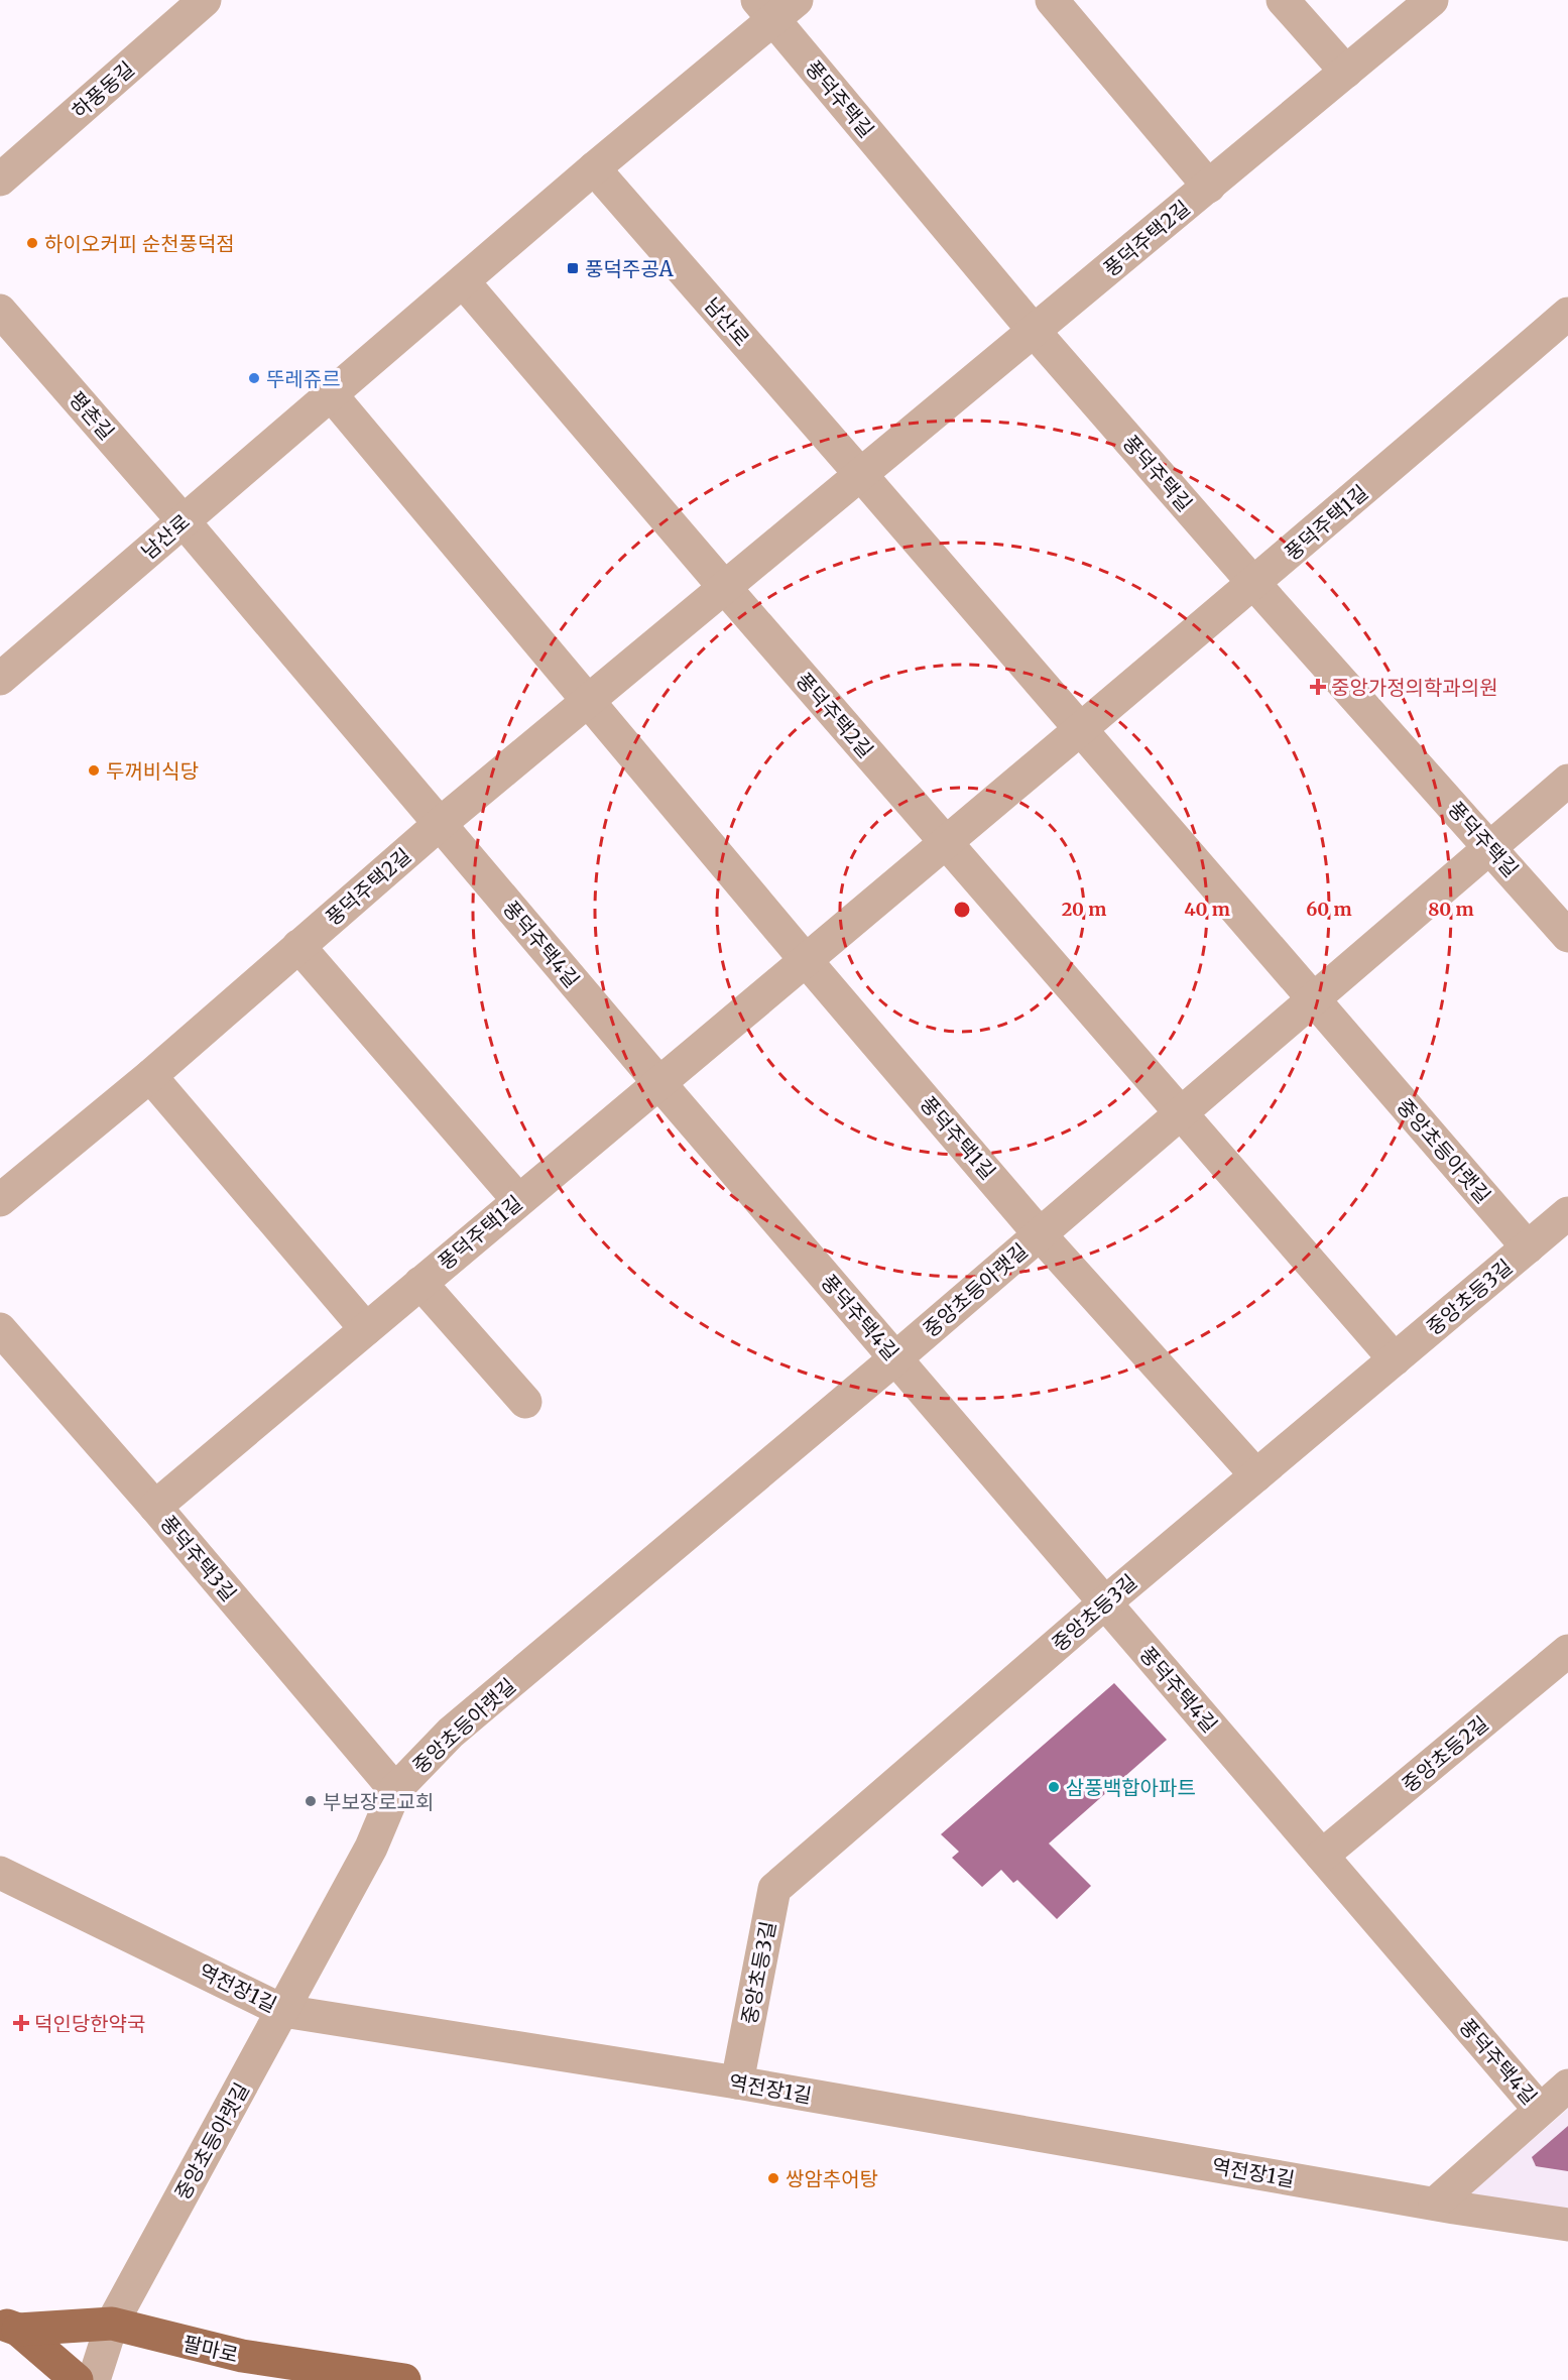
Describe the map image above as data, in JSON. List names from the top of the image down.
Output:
{
  "streets": {
    "main road": ["팔마로"],
    "street": [
      "하풍동길",
      "풍덕주택길",
      "풍덕주택2길",
      "남산로",
      "평촌길",
      "풍덕주택1길",
      "풍덕주택4길",
      "중앙초등아랫길",
      "중앙초등3길",
      "풍덕주택3길",
      "중앙초등2길",
      "역전장1길"
    ]
  },
  "crossings": [
    ["풍덕주택길", "풍덕주택2길"],
    ["풍덕주택길", "남산로"],
    ["풍덕주택길", "풍덕주택1길"],
    ["풍덕주택길", "중앙초등아랫길"],
    ["풍덕주택2길", "남산로"],
    ["풍덕주택2길", "풍덕주택1길"],
    ["풍덕주택2길", "풍덕주택4길"],
    ["남산로", "평촌길"],
    ["남산로", "풍덕주택4길"],
    ["평촌길", "풍덕주택4길"],
    ["풍덕주택1길", "풍덕주택4길"],
    ["풍덕주택1길", "중앙초등아랫길"],
    ["풍덕주택1길", "풍덕주택3길"],
    ["풍덕주택4길", "중앙초등아랫길"],
    ["풍덕주택4길", "중앙초등3길"],
    ["풍덕주택4길", "중앙초등2길"],
    ["중앙초등아랫길", "중앙초등3길"],
    ["중앙초등아랫길", "풍덕주택3길"],
    ["중앙초등아랫길", "역전장1길"],
    ["중앙초등아랫길", "팔마로"],
    ["중앙초등3길", "역전장1길"]
  ],
  "places": {
    "other": [
      "하이오커피 순천풍덕점",
      "뚜레쥬르",
      "두꺼비식당",
      "삼풍백합아파트",
      "부보장로교회",
      "쌍암추어탕"
    ],
    "transit": ["풍덕주공A"],
    "health": ["중앙가정의학과의원", "덕인당한약국"]
  },
  "rings": [
    "20 m",
    "40 m",
    "60 m",
    "80 m"
  ]
}
